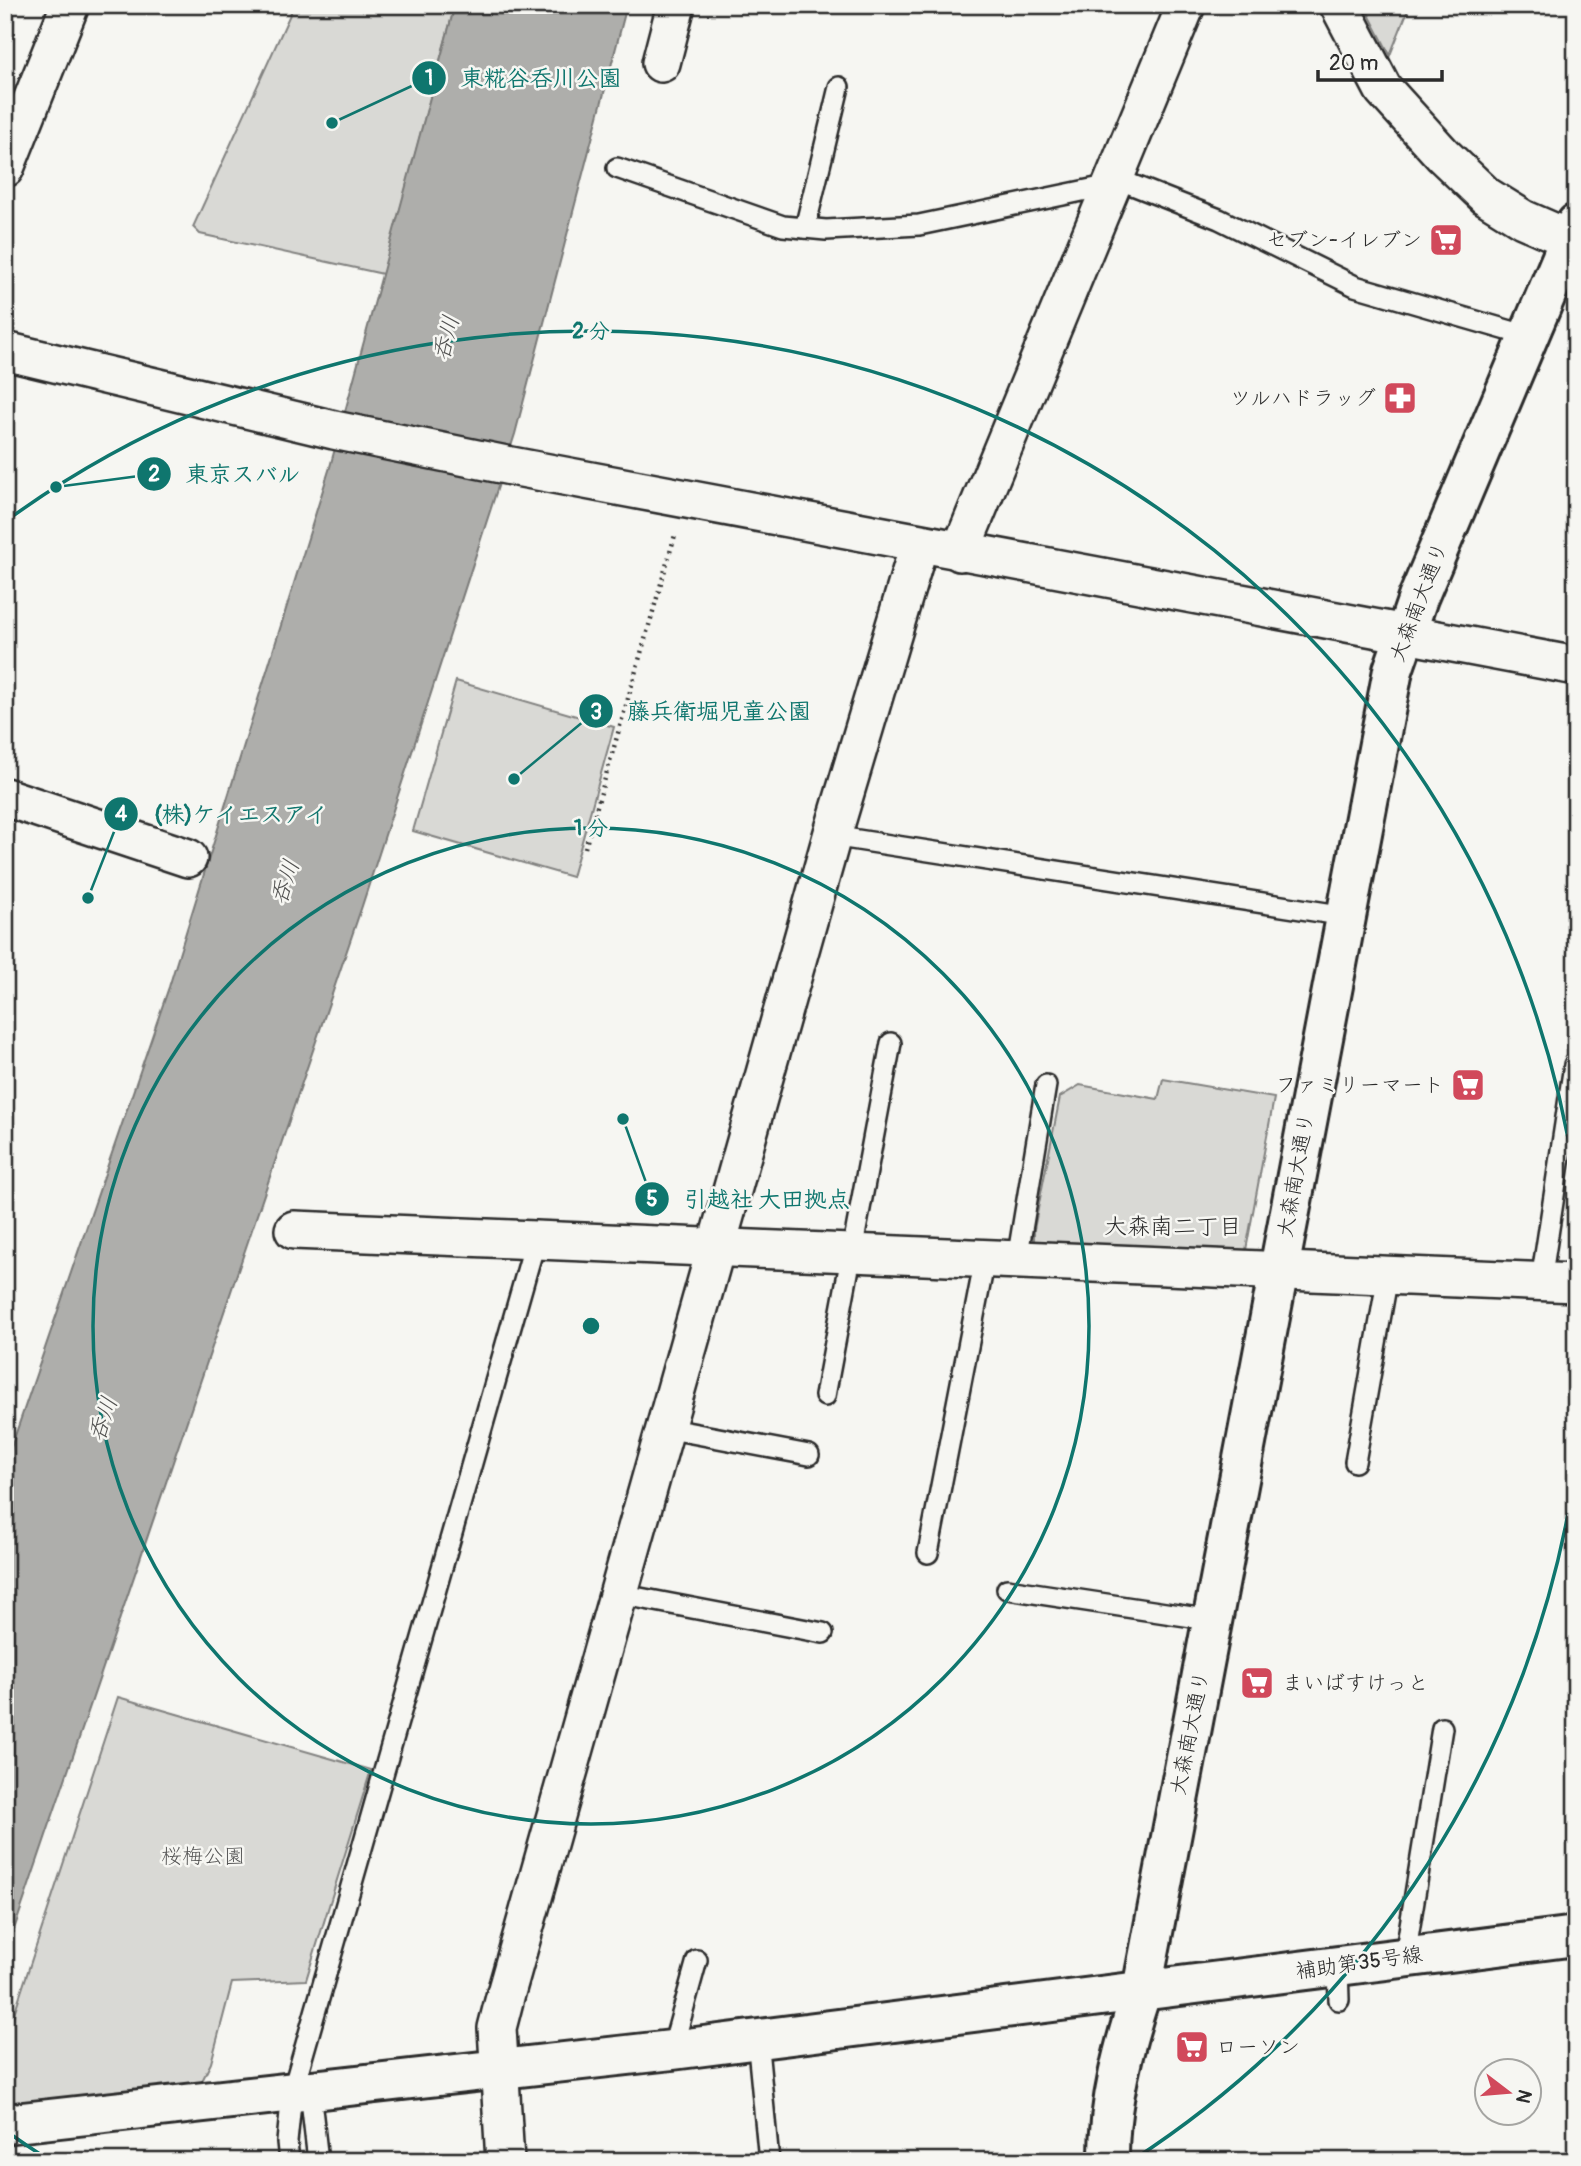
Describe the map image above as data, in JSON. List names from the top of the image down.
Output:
{
  "streets": {
    "street": ["大森南大通り", "補助第35号線"]
  },
  "crossings": [
    ["大森南大通り", "補助第35号線"]
  ],
  "districts": ["大森南二丁目"],
  "water": ["呑川"],
  "parks": ["桜梅公園"],
  "places": {
    "other": [
      "東糀谷呑川公園",
      "東京スバル",
      "藤兵衛堀児童公園",
      "(株)ケイエスアイ",
      "引越社 大田拠点"
    ],
    "supermarket": [
      "セブン-イレブン",
      "ファミリーマート",
      "まいばすけっと",
      "ローソン"
    ],
    "pharmacy": ["ツルハドラッグ"]
  },
  "scale_bar": "20 m",
  "north": "right",
  "rings": ["2 分", "1 分"]
}
